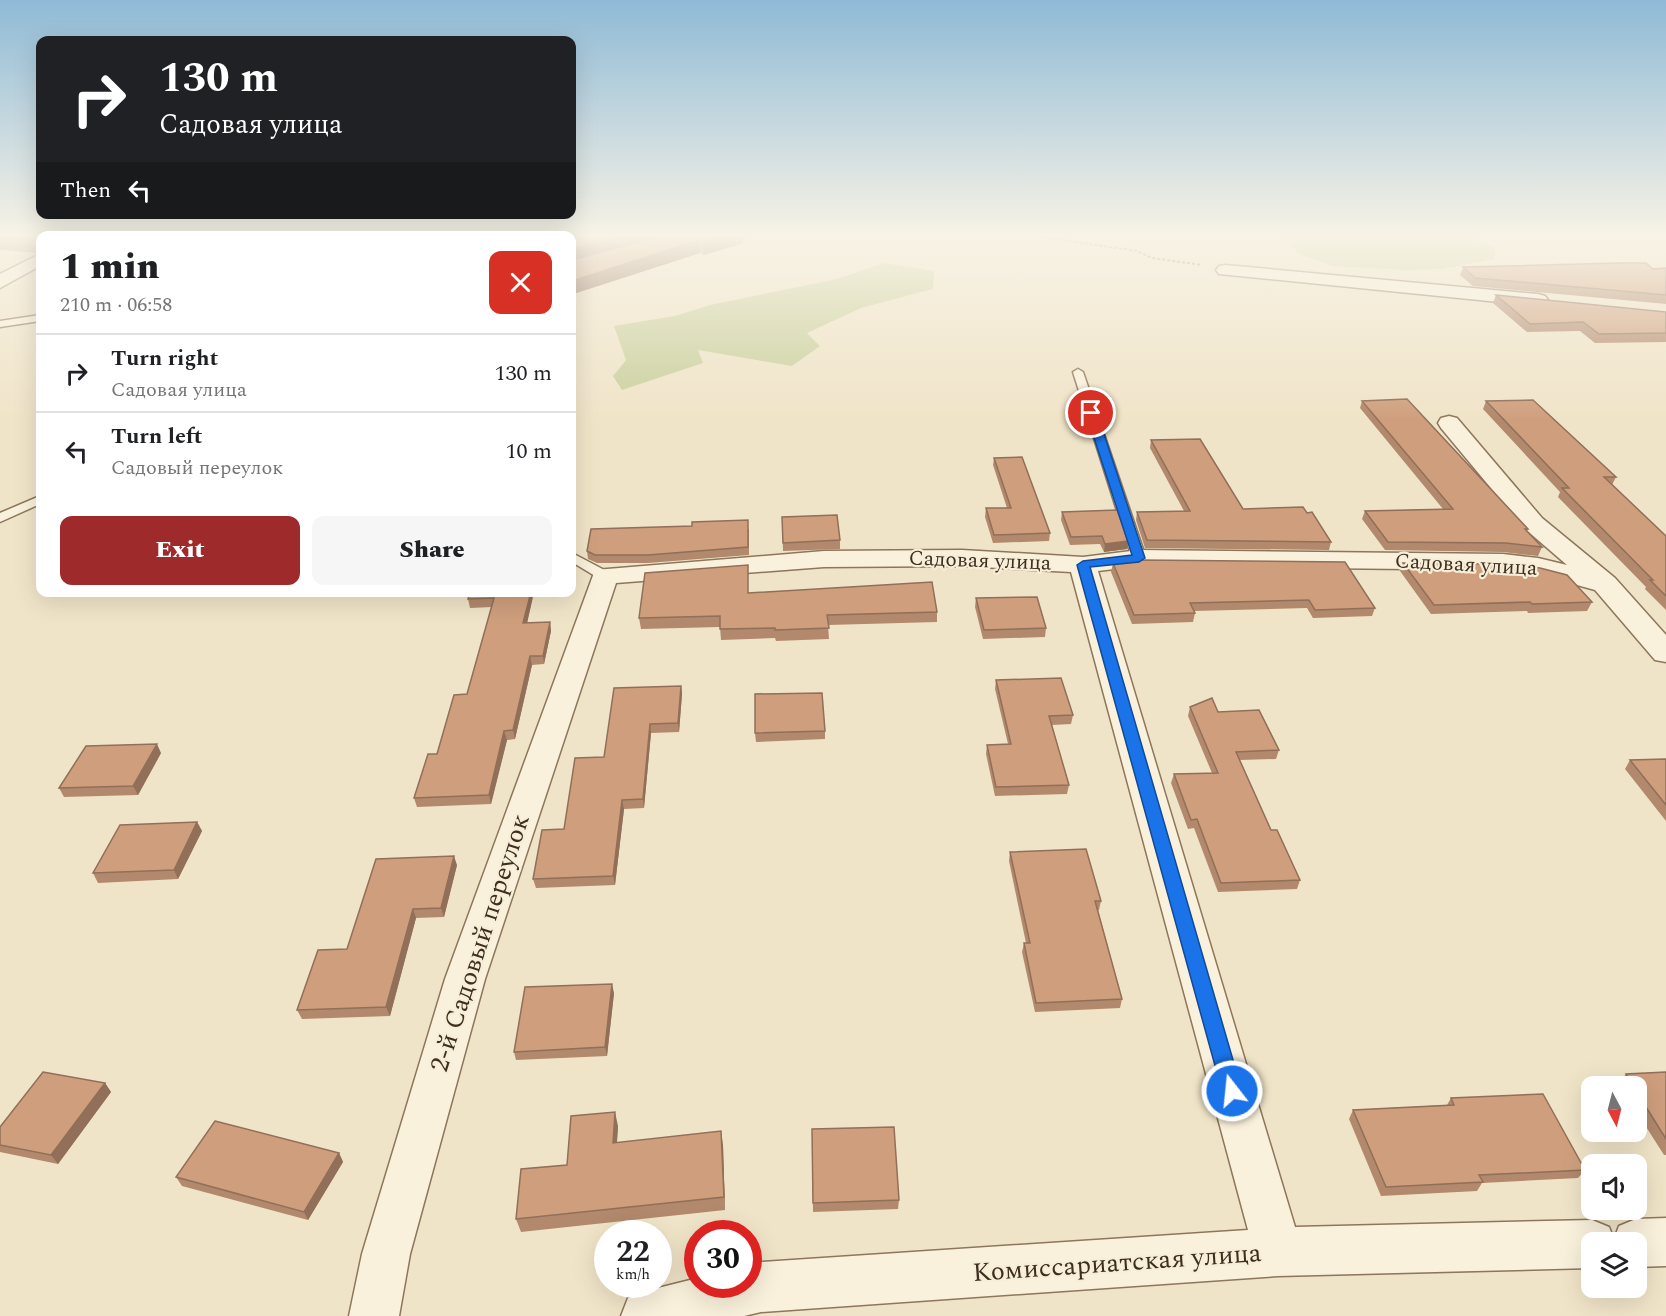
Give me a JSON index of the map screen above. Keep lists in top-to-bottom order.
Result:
{
  "streets": {
    "street": ["Садовая улица", "2-й Садовый переулок", "Комиссариатская улица"]
  },
  "crossings": [
    ["Садовая улица", "2-й Садовый переулок"]
  ],
  "north": "bottom",
  "page": {
    "turn": ["130 m", "Садовая улица"],
    "then": "Then",
    "heading": ["1 min", "210 m · 06:58"],
    "list": [
      {
        "name": "Turn right",
        "note": "Садовая улица",
        "value": "130 m"
      },
      {
        "name": "Turn left",
        "note": "Садовый переулок",
        "value": "10 m"
      }
    ],
    "buttons": ["Exit", "Share"],
    "speed": "22 km/h",
    "limit": "30"
  }
}
